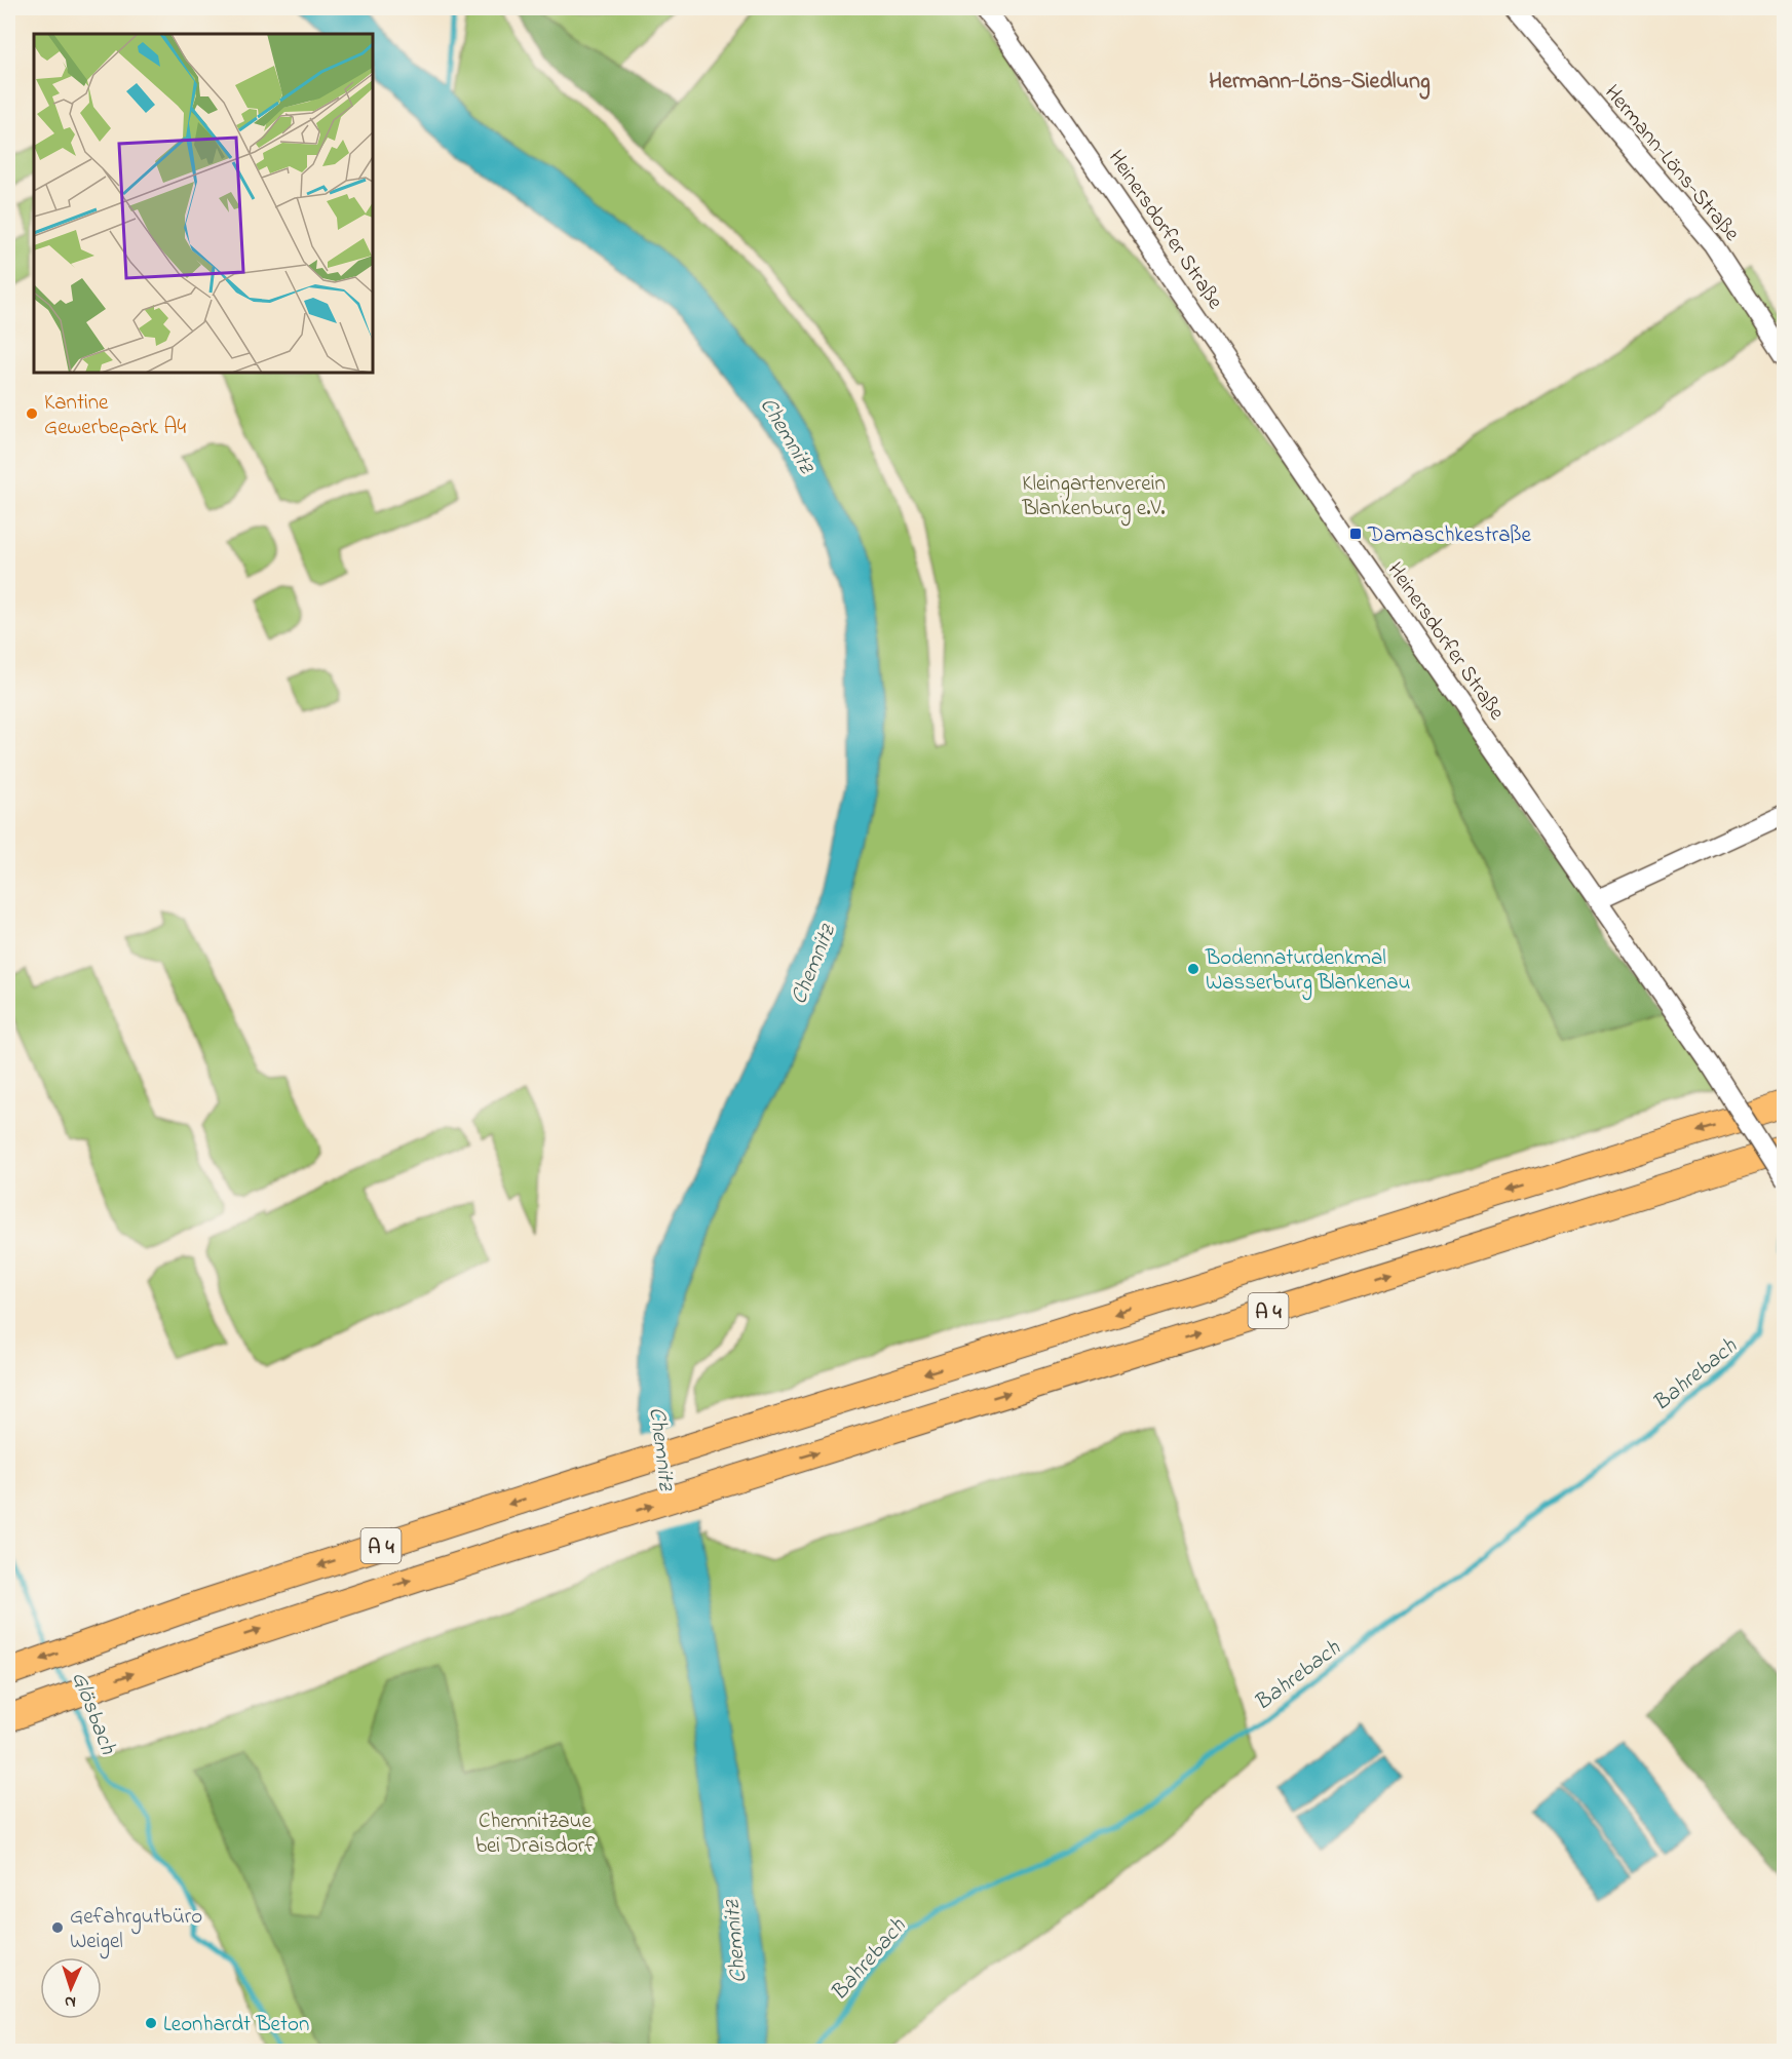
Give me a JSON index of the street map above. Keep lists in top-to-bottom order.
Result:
{
  "streets": {
    "highway": ["A 4"],
    "street": ["Hermann-Löns-Straße", "Heinersdorfer Straße"]
  },
  "districts": ["Hermann-Löns-Siedlung"],
  "water": ["Chemnitz", "Bahrebach", "Glösbach"],
  "parks": ["Kleingartenverein Blankenburg e.V.", "Chemnitzaue bei Draisdorf"],
  "places": {
    "other": [
      "Kantine Gewerbepark A4",
      "Bodennaturdenkmal Wasserburg Blankenau",
      "Gefahrgutbüro Weigel",
      "Leonhardt Beton"
    ],
    "transit": ["Damaschkestraße"]
  },
  "north": "bottom"
}
